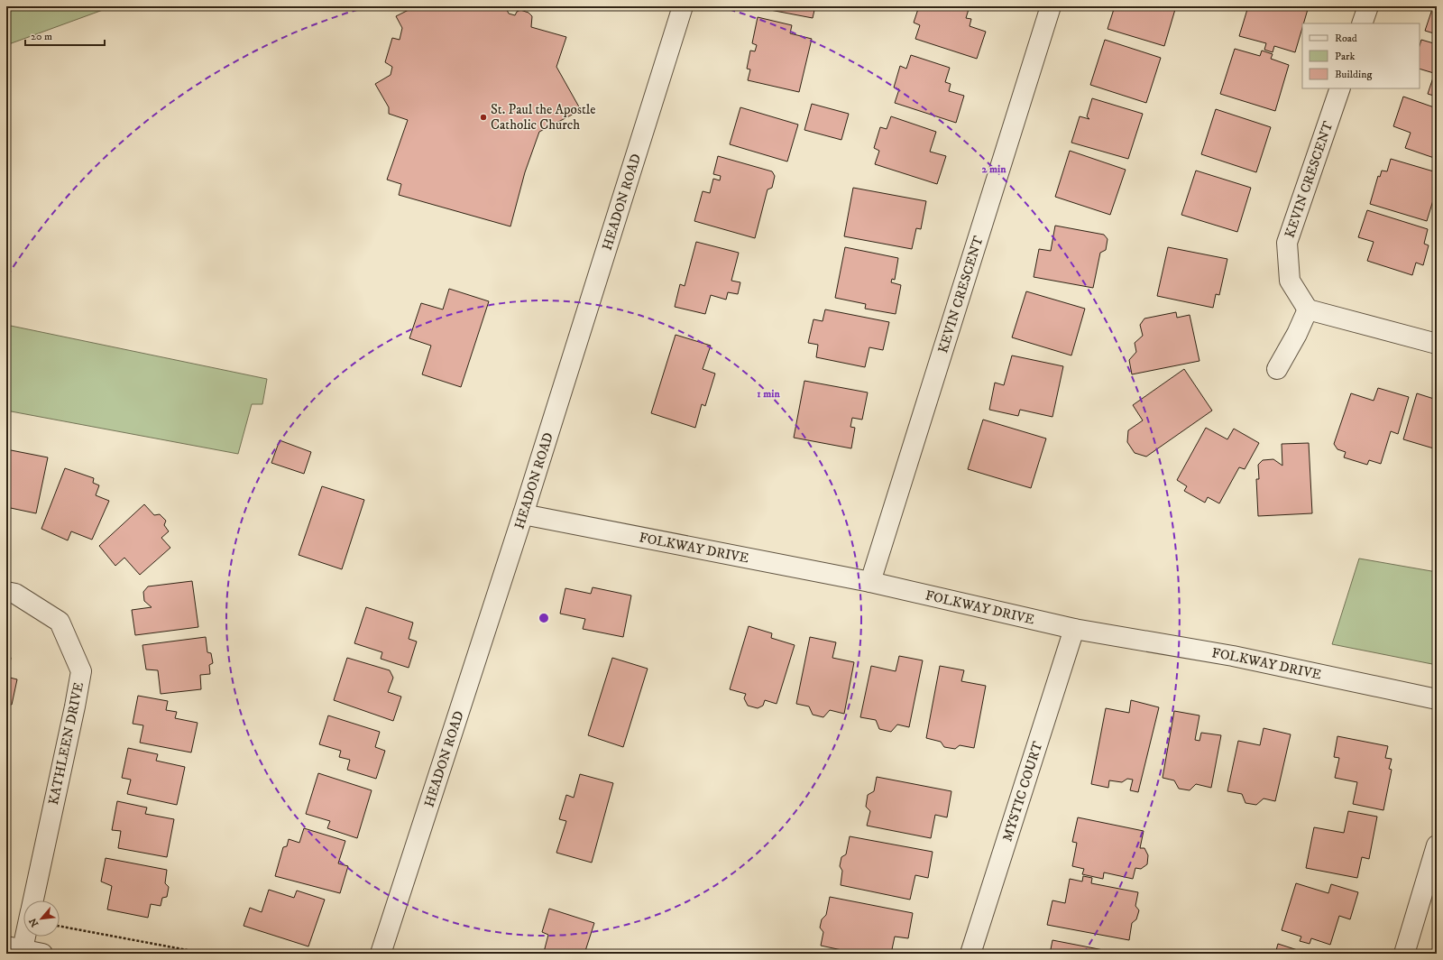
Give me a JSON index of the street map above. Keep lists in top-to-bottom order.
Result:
{
  "streets": {
    "street": [
      "KEVIN CRESCENT",
      "HEADON ROAD",
      "FOLKWAY DRIVE",
      "KATHLEEN DRIVE",
      "MYSTIC COURT"
    ]
  },
  "crossings": [
    ["KEVIN CRESCENT", "FOLKWAY DRIVE"],
    ["HEADON ROAD", "FOLKWAY DRIVE"],
    ["FOLKWAY DRIVE", "MYSTIC COURT"]
  ],
  "places": ["St. Paul the Apostle Catholic Church"],
  "legend": ["Road", "Park", "Building"],
  "scale_bar": "20 m",
  "north": "bottom left",
  "rings": ["2 min", "1 min"]
}
